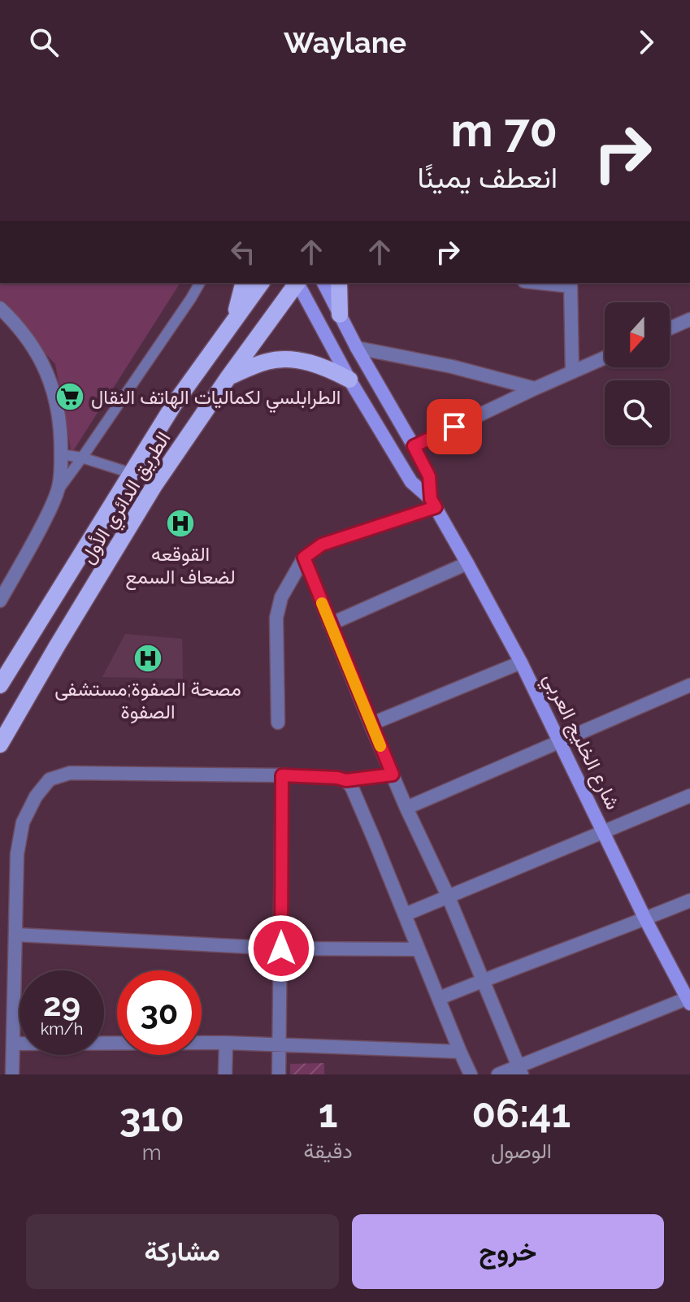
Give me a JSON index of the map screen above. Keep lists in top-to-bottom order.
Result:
{
  "streets": {
    "main road": ["الطريق الدائري الأول", "شارع الخليج العربي"]
  },
  "places": {
    "supermarket": ["الطرابلسي لكماليات الهاتف النقال"],
    "hospital": ["القوقعه لضعاف السمع", "مصحة الصفوة;مستشفى الصفوة"]
  },
  "north": "bottom",
  "page": {
    "header": "Waylane",
    "turn": ["70 m", "انعطف يمينًا"],
    "speed": "29 km/h",
    "limit": "30",
    "eta": [
      "06:41",
      "الوصول",
      "1",
      "دقيقة",
      "310",
      "m"
    ],
    "buttons": ["خروج", "مشاركة"]
  }
}
